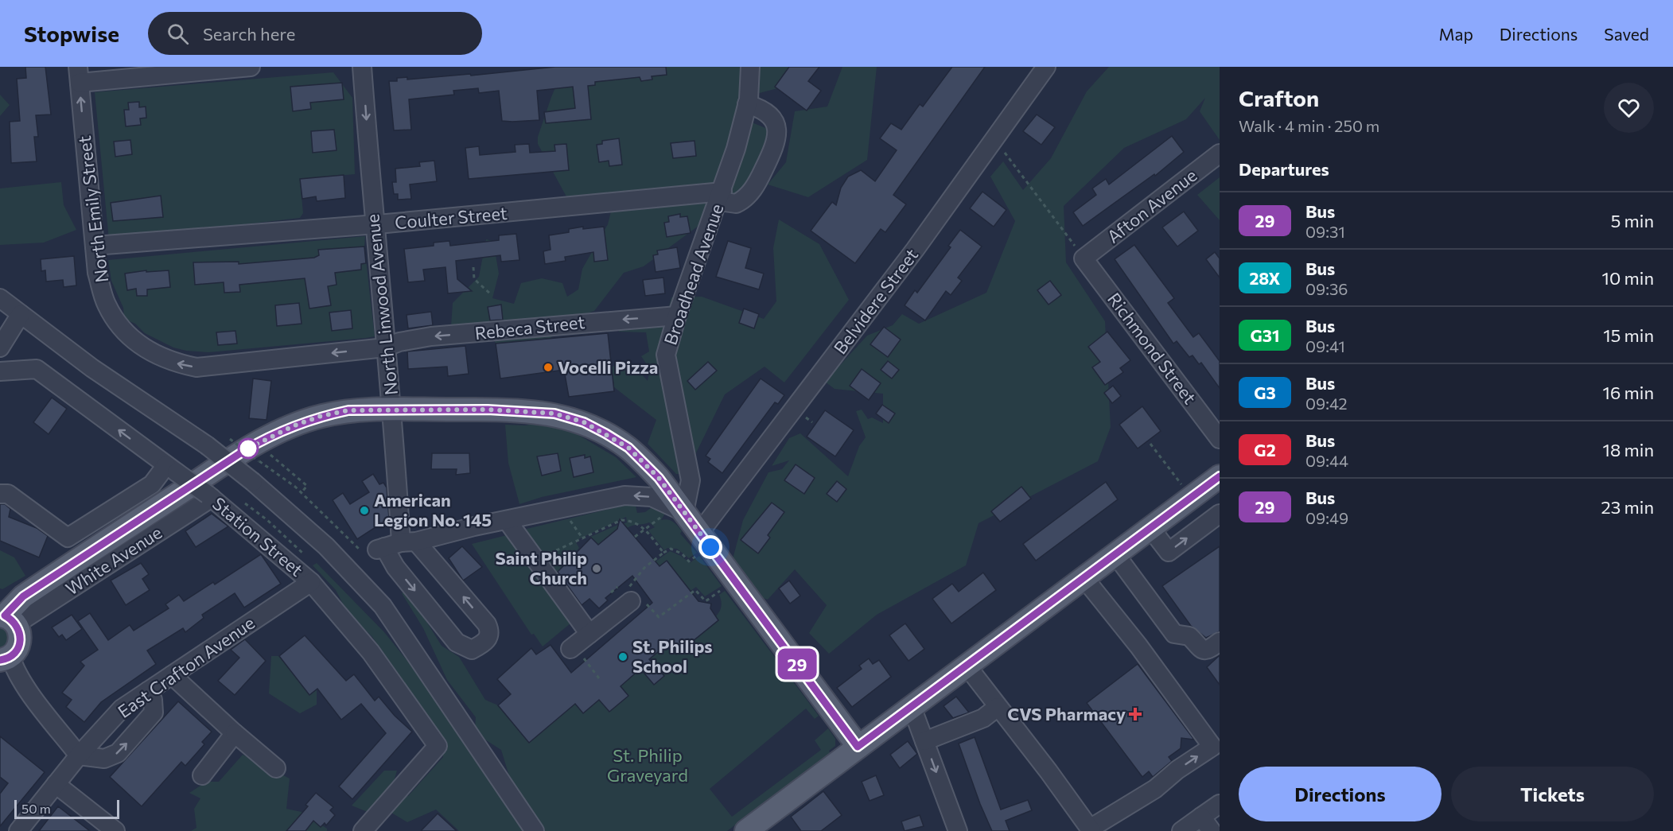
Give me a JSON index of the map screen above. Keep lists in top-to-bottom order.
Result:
{
  "streets": {
    "street": [
      "Afton Avenue",
      "North Emily Street",
      "Coulter Street",
      "Broadhead Avenue",
      "Belvidere Street",
      "North Linwood Avenue",
      "Rebeca Street",
      "Richmond Street",
      "Station Street",
      "White Avenue",
      "East Crafton Avenue"
    ]
  },
  "crossings": [
    ["Afton Avenue", "Richmond Street"],
    ["North Emily Street", "Coulter Street"],
    ["North Emily Street", "North Linwood Avenue"],
    ["North Emily Street", "Rebeca Street"],
    ["Coulter Street", "Broadhead Avenue"],
    ["Coulter Street", "North Linwood Avenue"],
    ["Broadhead Avenue", "Rebeca Street"],
    ["North Linwood Avenue", "Rebeca Street"],
    ["Station Street", "White Avenue"],
    ["Station Street", "East Crafton Avenue"]
  ],
  "one_way": ["Rebeca Street"],
  "parks": ["St. Philip Graveyard"],
  "places": {
    "other": [
      "Vocelli Pizza",
      "American Legion No. 145",
      "Saint Philip Church",
      "St. Philips School"
    ],
    "health": ["CVS Pharmacy"]
  },
  "lines": ["bus line 29"],
  "scale_bar": "50 m",
  "page": {
    "header": "Stopwise",
    "search": "Search here",
    "nav": ["Map", "Directions", "Saved"],
    "on_map": "29",
    "heading": [
      ["Crafton", "Walk · 4 min · 250 m"],
      "Departures"
    ],
    "list": [
      {
        "mark": "29",
        "name": "Bus",
        "note": "09:31",
        "value": "5 min"
      },
      {
        "mark": "28X",
        "name": "Bus",
        "note": "09:36",
        "value": "10 min"
      },
      {
        "mark": "G31",
        "name": "Bus",
        "note": "09:41",
        "value": "15 min"
      },
      {
        "mark": "G3",
        "name": "Bus",
        "note": "09:42",
        "value": "16 min"
      },
      {
        "mark": "G2",
        "name": "Bus",
        "note": "09:44",
        "value": "18 min"
      },
      {
        "mark": "29",
        "name": "Bus",
        "note": "09:49",
        "value": "23 min"
      }
    ],
    "buttons": ["Directions", "Tickets"],
    "scale": "50 m"
  }
}
